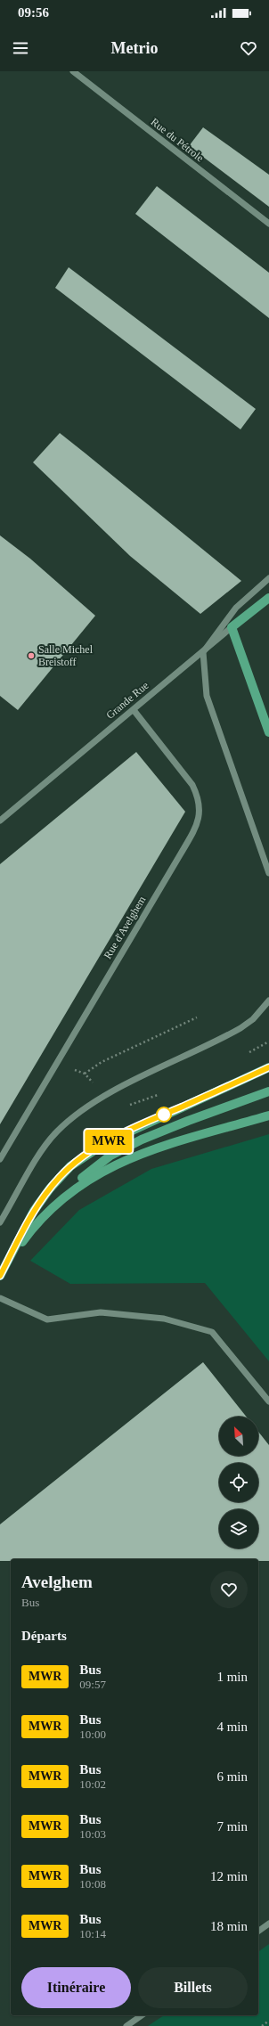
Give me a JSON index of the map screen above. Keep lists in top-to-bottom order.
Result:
{
  "streets": {
    "main road": ["Grande Rue"],
    "street": ["Rue du Pétrole", "Rue d'Avelghem"]
  },
  "crossings": [
    ["Grande Rue", "Rue d'Avelghem"]
  ],
  "places": ["Salle Michel Breistoff"],
  "lines": ["bus line MWR"],
  "north": "top left",
  "page": {
    "status": "09:56",
    "header": "Metrio",
    "on_map": "MWR",
    "heading": [
      ["Avelghem", "Bus"],
      "Départs"
    ],
    "list": [
      {
        "mark": "MWR",
        "name": "Bus",
        "note": "09:57",
        "value": "1 min"
      },
      {
        "mark": "MWR",
        "name": "Bus",
        "note": "10:00",
        "value": "4 min"
      },
      {
        "mark": "MWR",
        "name": "Bus",
        "note": "10:02",
        "value": "6 min"
      },
      {
        "mark": "MWR",
        "name": "Bus",
        "note": "10:03",
        "value": "7 min"
      },
      {
        "mark": "MWR",
        "name": "Bus",
        "note": "10:08",
        "value": "12 min"
      },
      {
        "mark": "MWR",
        "name": "Bus",
        "note": "10:14",
        "value": "18 min"
      }
    ],
    "buttons": ["Itinéraire", "Billets"]
  }
}
